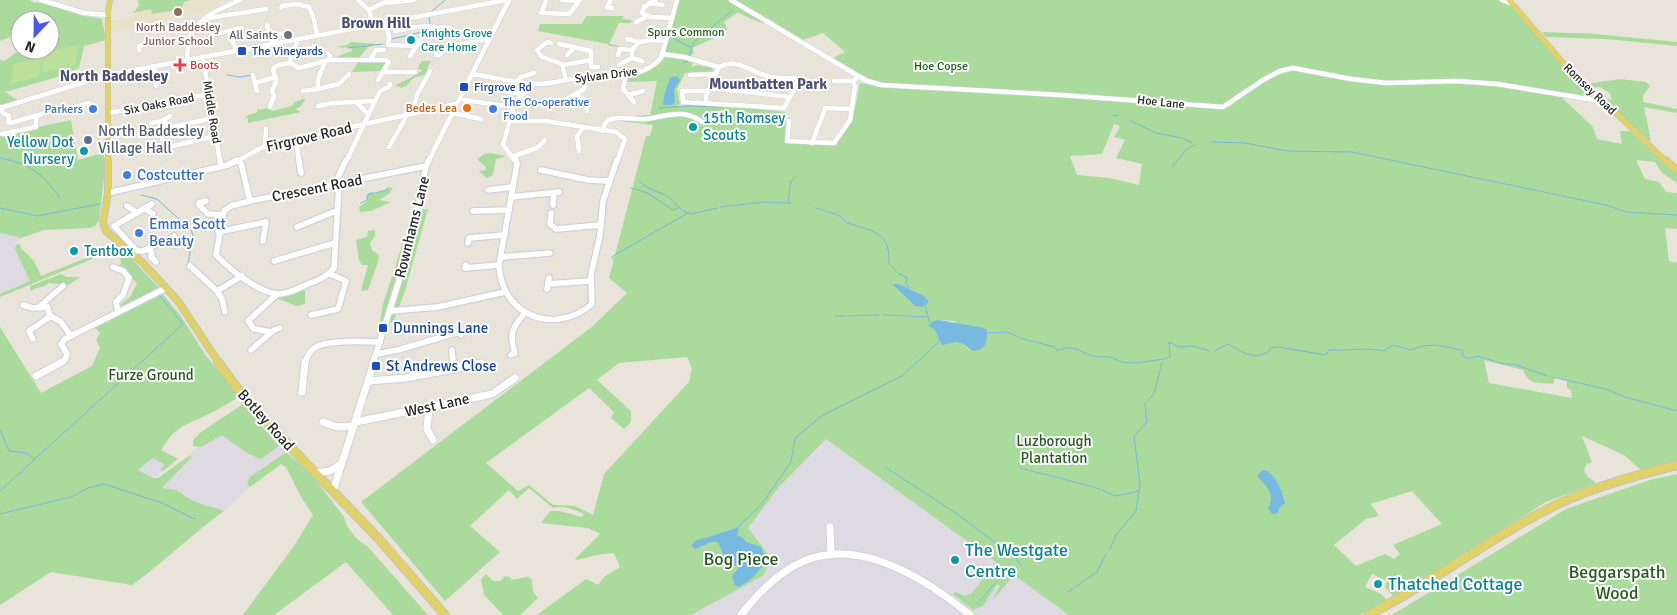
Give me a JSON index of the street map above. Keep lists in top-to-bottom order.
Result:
{
  "streets": {
    "main road": ["Romsey Road", "Botley Road"],
    "street": [
      "Sylvan Drive",
      "Hoe Lane",
      "Six Oaks Road",
      "Middle Road",
      "Firgrove Road",
      "Crescent Road",
      "Rownhams Lane",
      "West Lane"
    ]
  },
  "crossings": [
    ["Sylvan Drive", "Rownhams Lane"],
    ["Romsey Road", "Hoe Lane"],
    ["Six Oaks Road", "Middle Road"],
    ["Middle Road", "Firgrove Road"],
    ["Firgrove Road", "Rownhams Lane"],
    ["Firgrove Road", "Botley Road"],
    ["Crescent Road", "Rownhams Lane"],
    ["Rownhams Lane", "West Lane"],
    ["Rownhams Lane", "Botley Road"]
  ],
  "districts": ["Brown Hill", "North Baddesley", "Mountbatten Park"],
  "parks": [
    "Spurs Common",
    "Hoe Copse",
    "Furze Ground",
    "Luzborough Plantation",
    "Bog Piece",
    "Beggarspath Wood"
  ],
  "places": {
    "other": [
      "North Baddesley Junior School",
      "All Saints",
      "Knights Grove Care Home",
      "Bedes Lea",
      "Parkers",
      "The Co-operative Food",
      "15th Romsey Scouts",
      "North Baddesley Village Hall",
      "Yellow Dot Nursery",
      "Costcutter",
      "Emma Scott Beauty",
      "Tentbox",
      "The Westgate Centre",
      "Thatched Cottage"
    ],
    "transit": [
      "The Vineyards",
      "Firgrove Rd",
      "Dunnings Lane",
      "St Andrews Close"
    ],
    "health": ["Boots"]
  },
  "north": "bottom"
}
